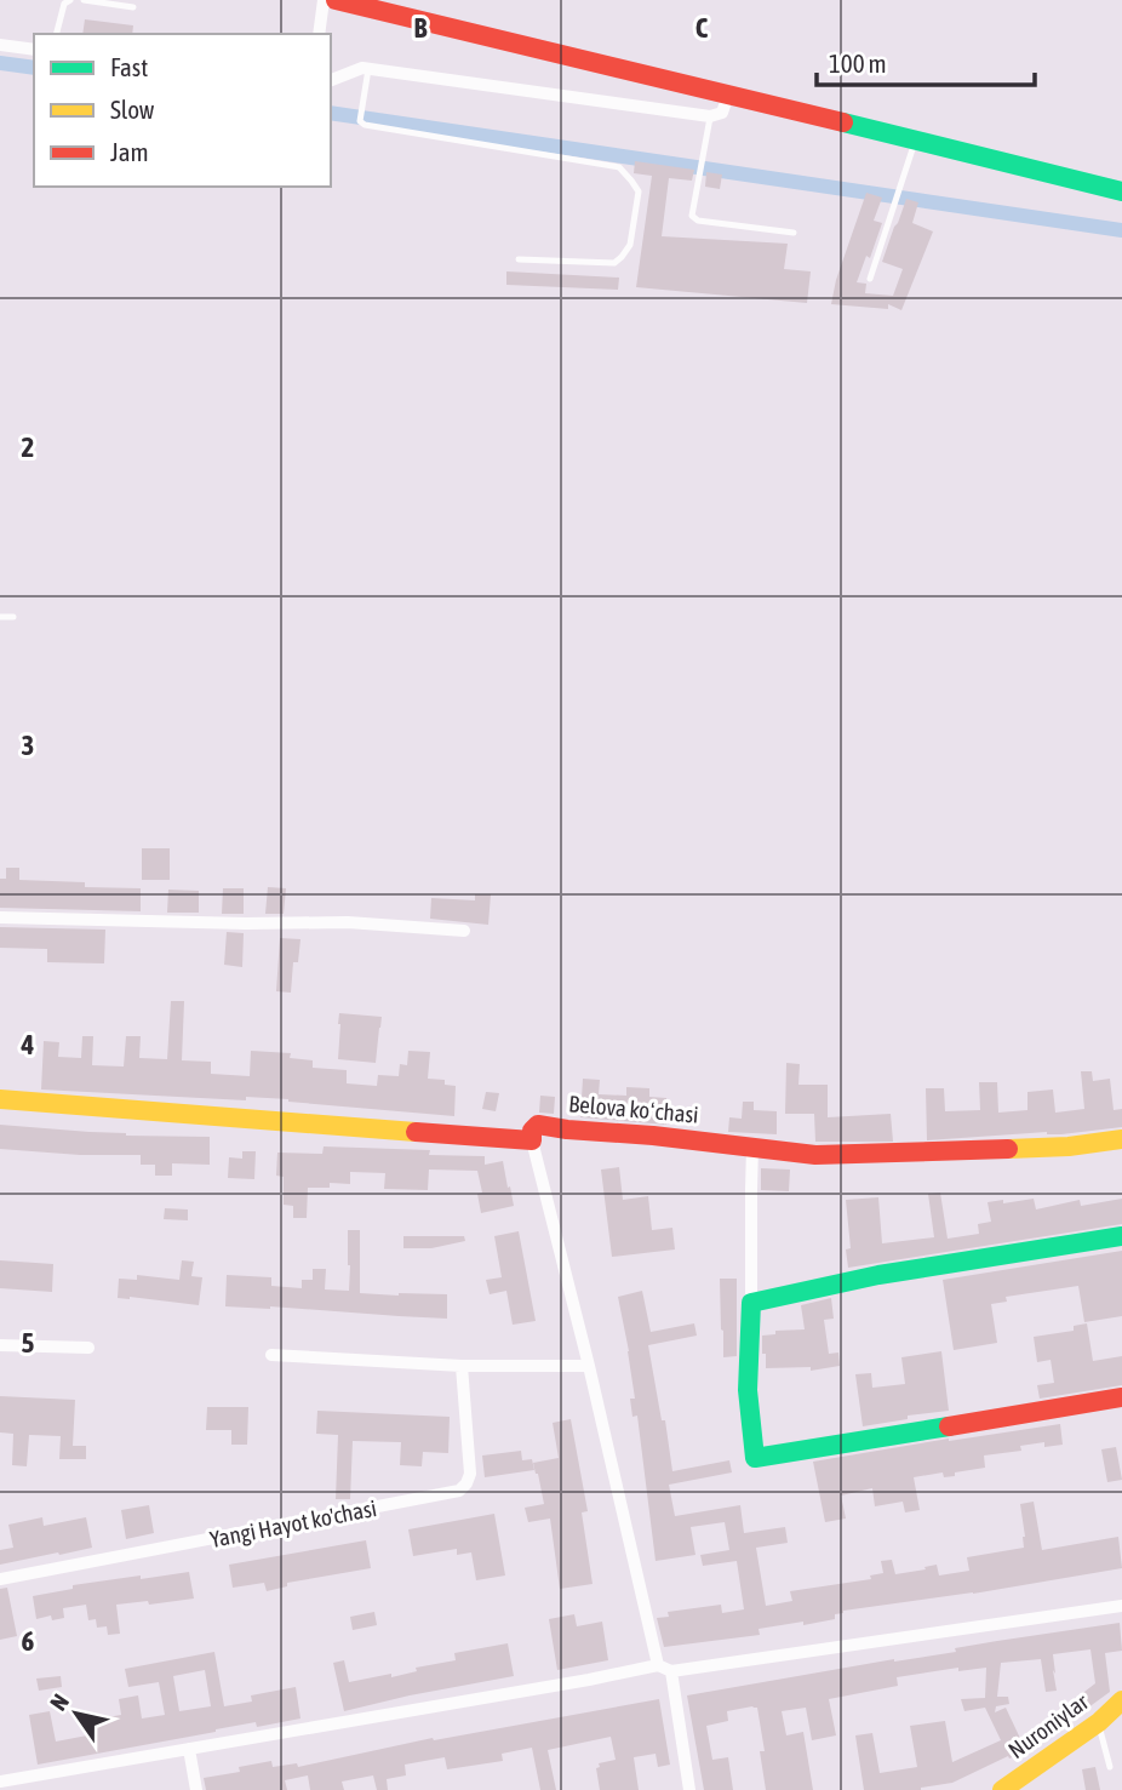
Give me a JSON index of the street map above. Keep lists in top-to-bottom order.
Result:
{
  "streets": {
    "street": ["Belova koʻchasi", "Yangi Hayot ko'chasi", "Nuroniylar"]
  },
  "legend": ["Fast", "Slow", "Jam"],
  "scale_bar": "100 m",
  "north": "top left",
  "grid": {
    "columns": ["B", "C"],
    "rows": [
      "2",
      "3",
      "4",
      "5",
      "6"
    ]
  }
}
